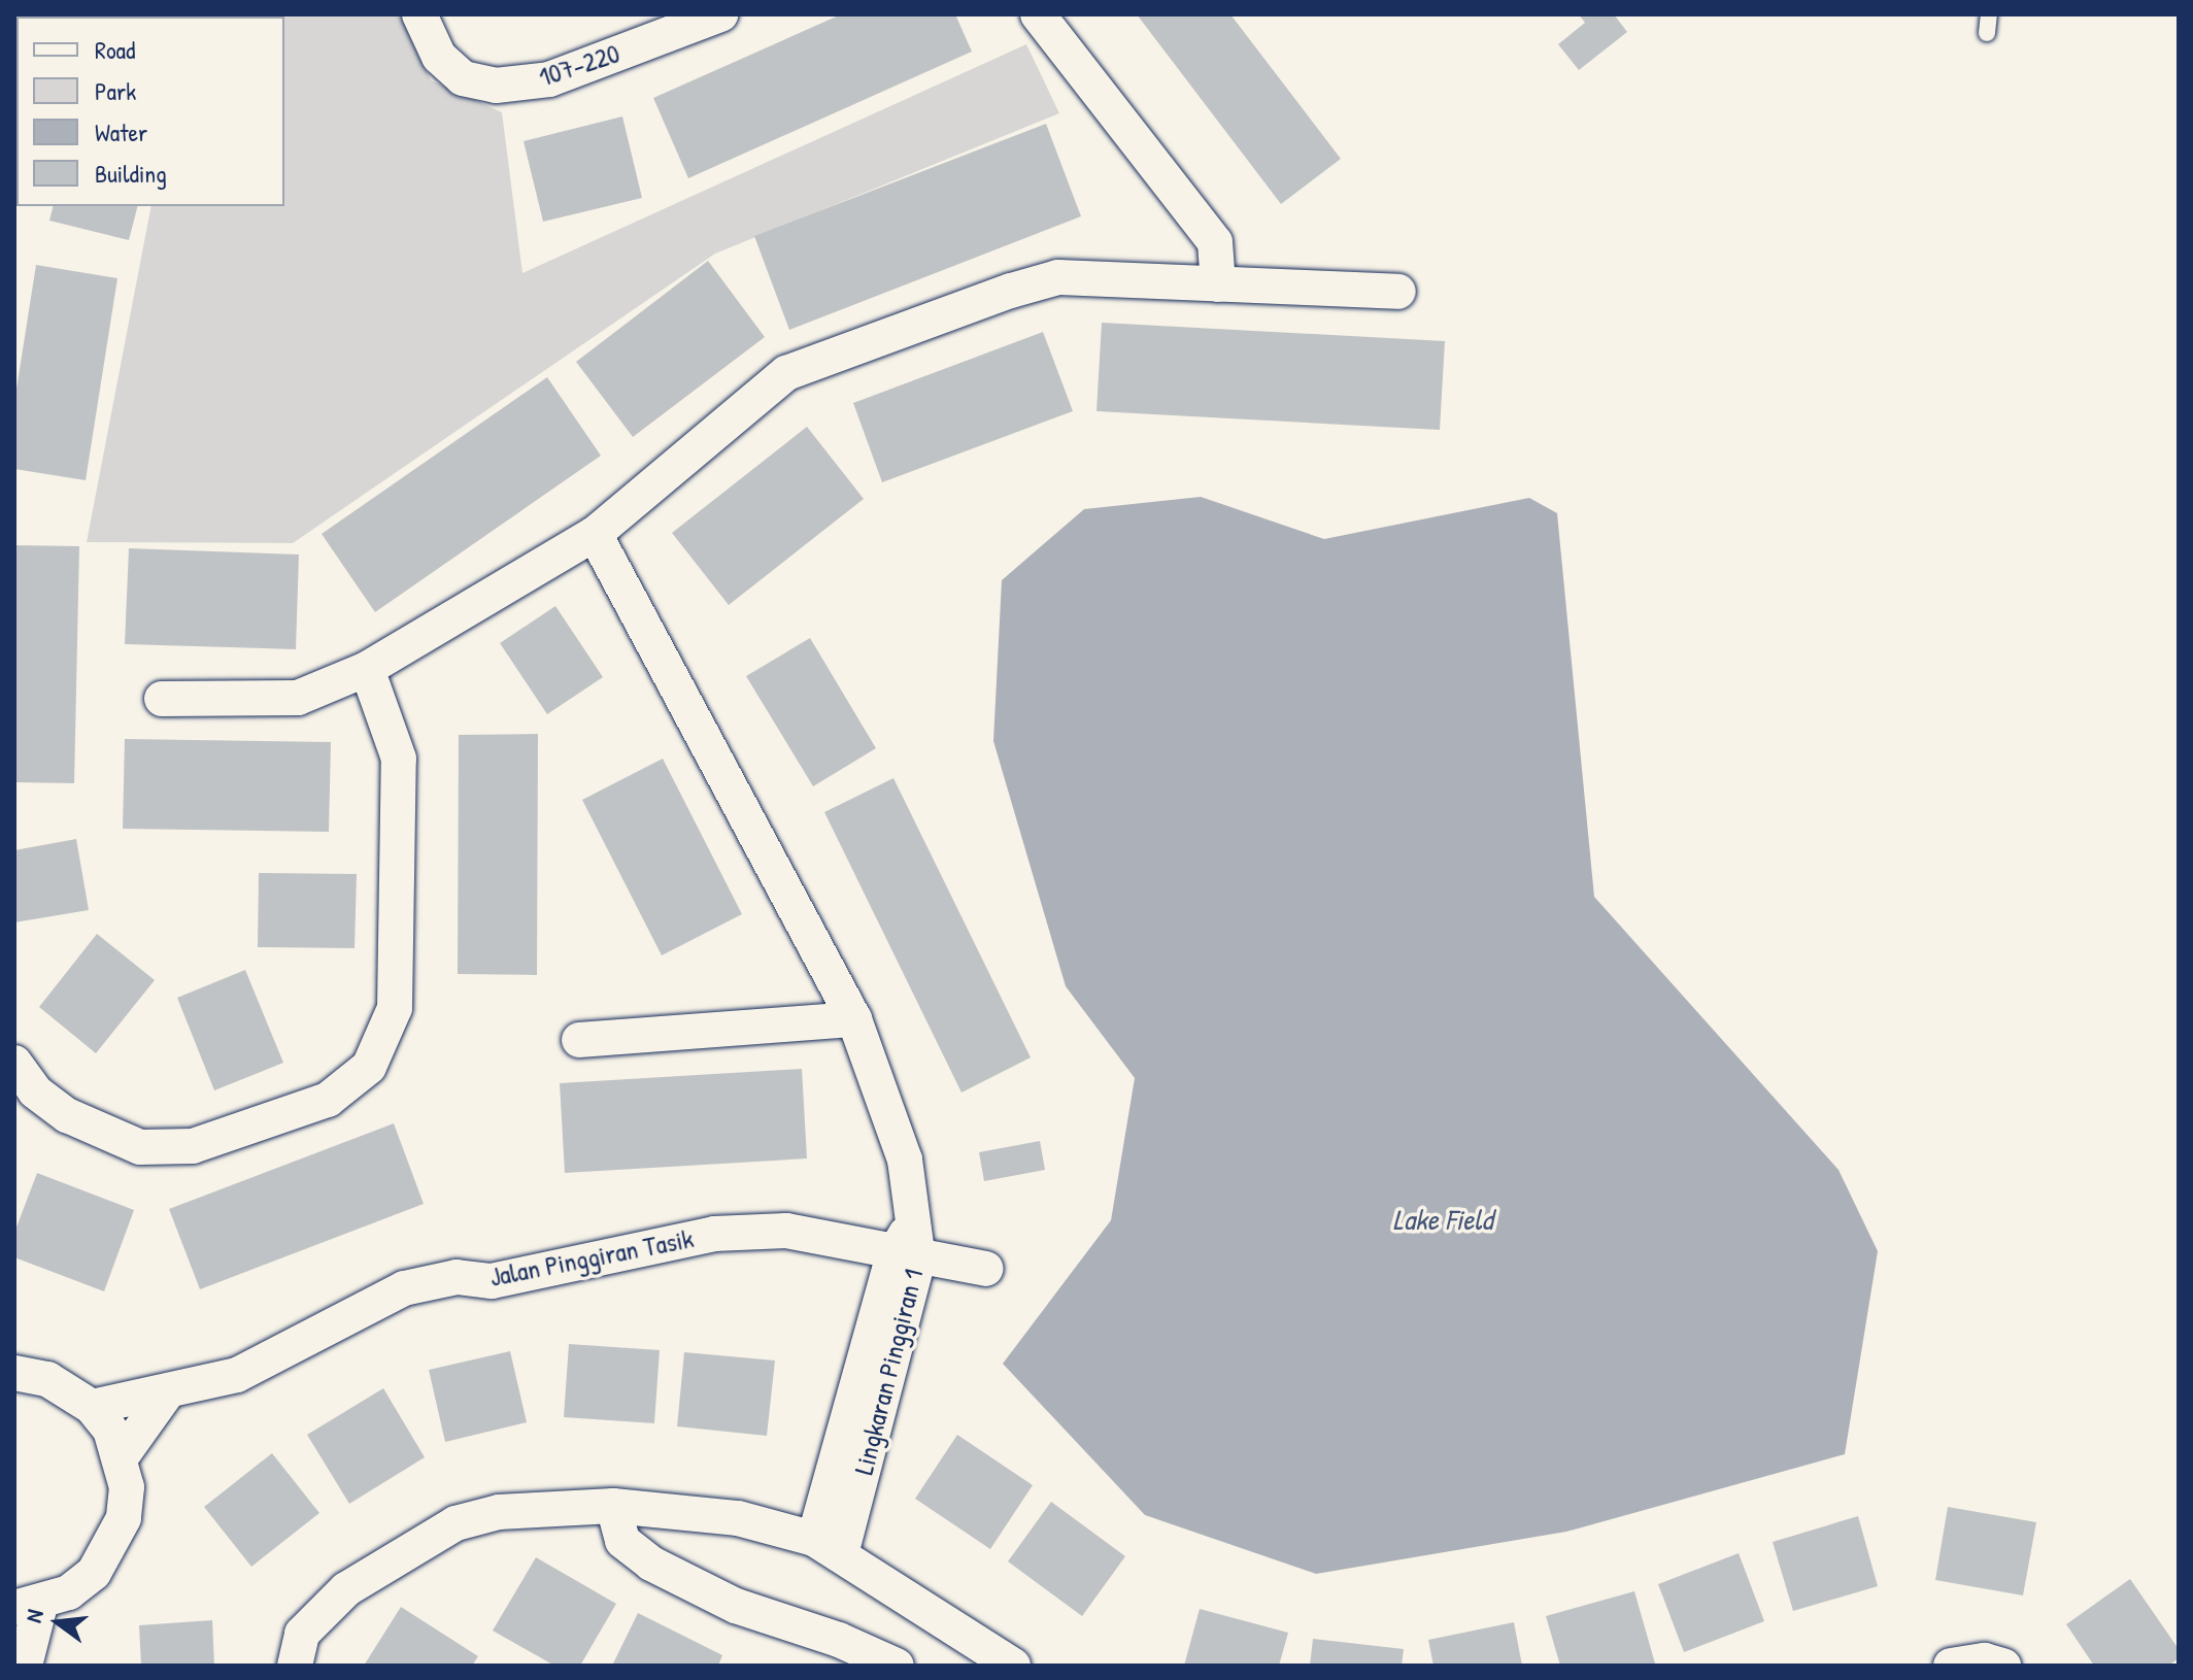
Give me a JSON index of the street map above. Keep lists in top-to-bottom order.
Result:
{
  "streets": {
    "street": ["107-220", "Jalan Pinggiran Tasik", "Lingkaran Pinggiran 1"]
  },
  "crossings": [
    ["Jalan Pinggiran Tasik", "Lingkaran Pinggiran 1"]
  ],
  "water": ["Lake Field"],
  "legend": [
    "Road",
    "Park",
    "Water",
    "Building"
  ],
  "north": "left"
}
